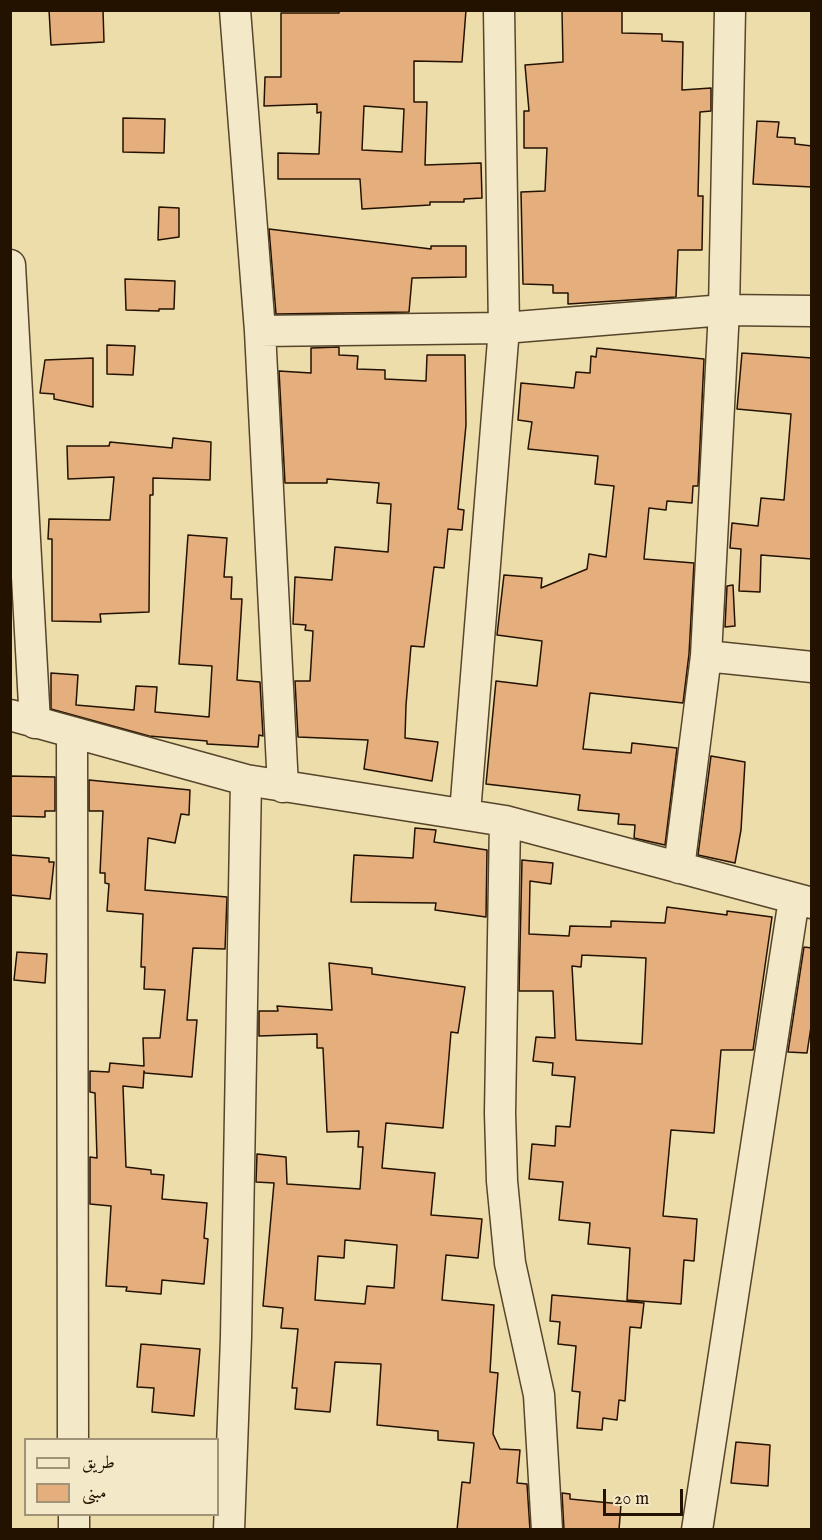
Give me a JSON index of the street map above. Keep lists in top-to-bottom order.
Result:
{
  "legend": ["طريق", "مبنى"],
  "scale_bar": "20 m"
}
